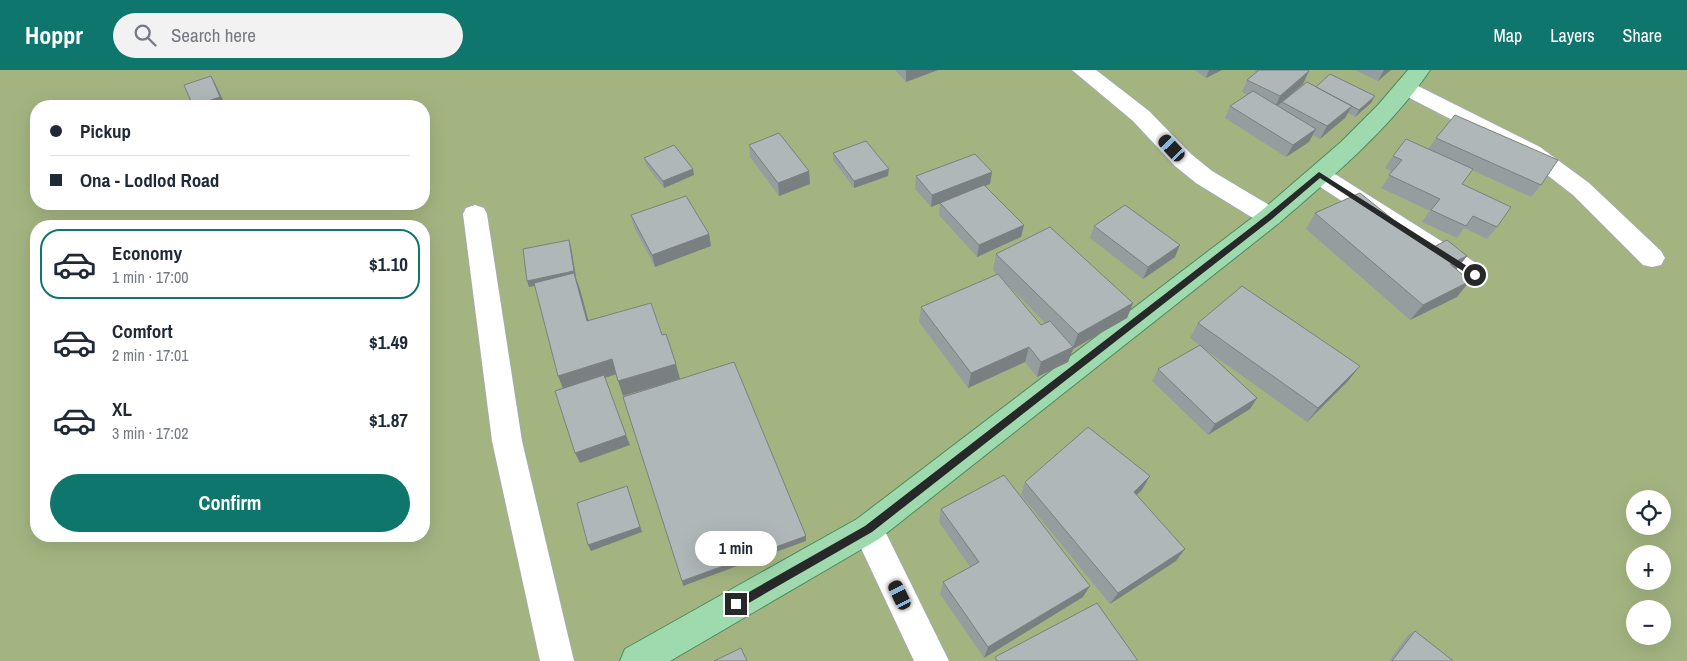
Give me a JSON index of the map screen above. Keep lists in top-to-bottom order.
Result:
{
  "page": {
    "header": "Hoppr",
    "search": "Search here",
    "nav": ["Map", "Layers", "Share"],
    "banner": ["Pickup", "Ona - Lodlod Road"],
    "list": [
      {
        "name": "Economy",
        "note": "1 min · 17:00",
        "value": "$1.10"
      },
      {
        "name": "Comfort",
        "note": "2 min · 17:01",
        "value": "$1.49"
      },
      {
        "name": "XL",
        "note": "3 min · 17:02",
        "value": "$1.87"
      }
    ],
    "buttons": "Confirm",
    "map_buttons": ["+", "−"],
    "bubble": "1 min"
  }
}
